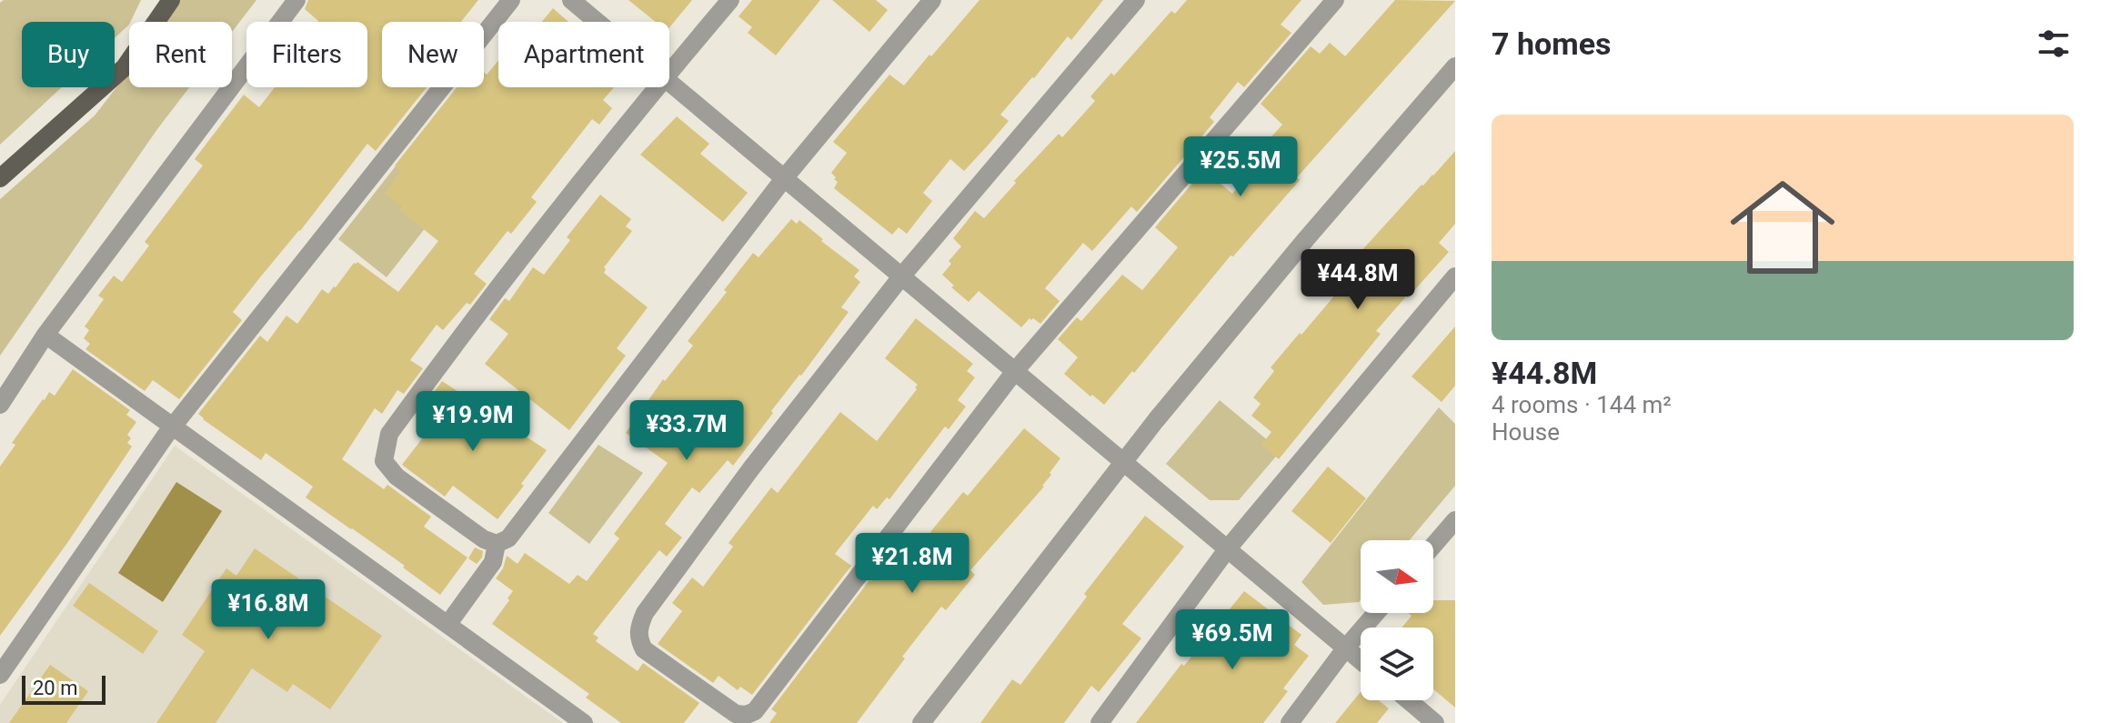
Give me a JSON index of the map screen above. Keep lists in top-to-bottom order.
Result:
{
  "scale_bar": "20 m",
  "north": "right",
  "page": {
    "heading": "7 homes",
    "chip": [
      "Buy",
      "Rent",
      "Filters",
      "New",
      "Apartment"
    ],
    "list": [
      {
        "name": "¥44.8M",
        "note": "4 rooms · 144 m² · House"
      }
    ],
    "price": [
      "¥25.5M",
      "¥44.8M",
      "¥19.9M",
      "¥33.7M",
      "¥21.8M",
      "¥16.8M",
      "¥69.5M"
    ],
    "scale": "20 m"
  }
}
